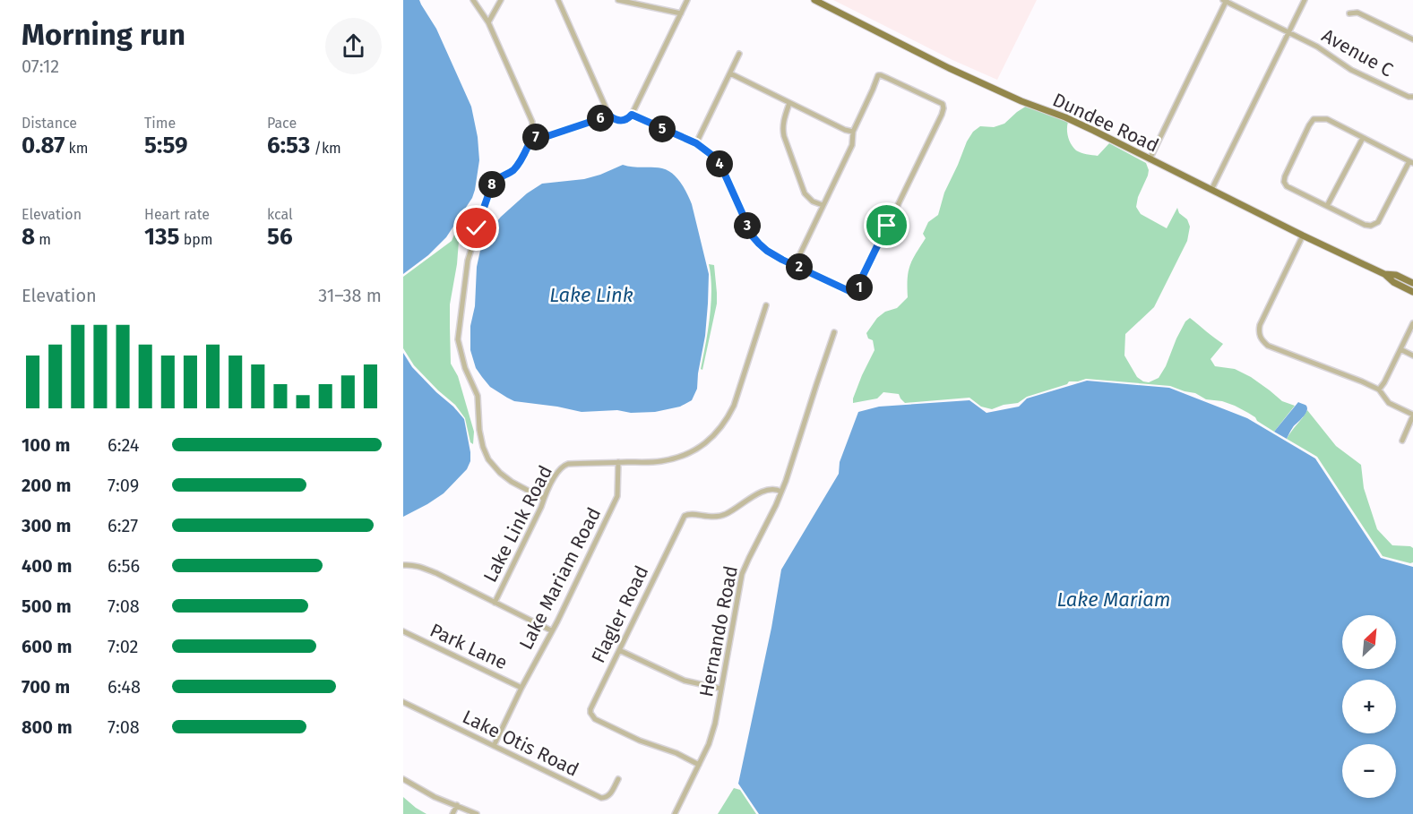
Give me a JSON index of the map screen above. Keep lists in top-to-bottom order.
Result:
{
  "streets": {
    "main road": ["Dundee Road"],
    "street": [
      "Avenue C",
      "Lake Link Road",
      "Lake Mariam Road",
      "Flagler Road",
      "Hernando Road",
      "Park Lane",
      "Lake Otis Road"
    ]
  },
  "crossings": [
    ["Lake Link Road", "Lake Mariam Road"],
    ["Lake Mariam Road", "Park Lane"],
    ["Lake Mariam Road", "Lake Otis Road"],
    ["Flagler Road", "Hernando Road"]
  ],
  "water": ["Lake Link", "Lake Mariam"],
  "north": "top right",
  "page": {
    "heading": ["Morning run", "07:12"],
    "stats": [
      ["Distance", "0.87 km"],
      ["Time", "5:59"],
      ["Pace", "6:53 /km"],
      ["Elevation", "8 m"],
      ["Heart rate", "135 bpm"],
      ["kcal", "56"]
    ],
    "pins": [
      "6",
      "5",
      "7",
      "4",
      "8",
      "3",
      "2",
      "1"
    ],
    "chart": ["Elevation", "31–38 m"],
    "list": [
      {
        "name": "100 m",
        "note": "6:24"
      },
      {
        "name": "200 m",
        "note": "7:09"
      },
      {
        "name": "300 m",
        "note": "6:27"
      },
      {
        "name": "400 m",
        "note": "6:56"
      },
      {
        "name": "500 m",
        "note": "7:08"
      },
      {
        "name": "600 m",
        "note": "7:02"
      },
      {
        "name": "700 m",
        "note": "6:48"
      },
      {
        "name": "800 m",
        "note": "7:08"
      }
    ],
    "map_buttons": ["+", "−"]
  }
}
